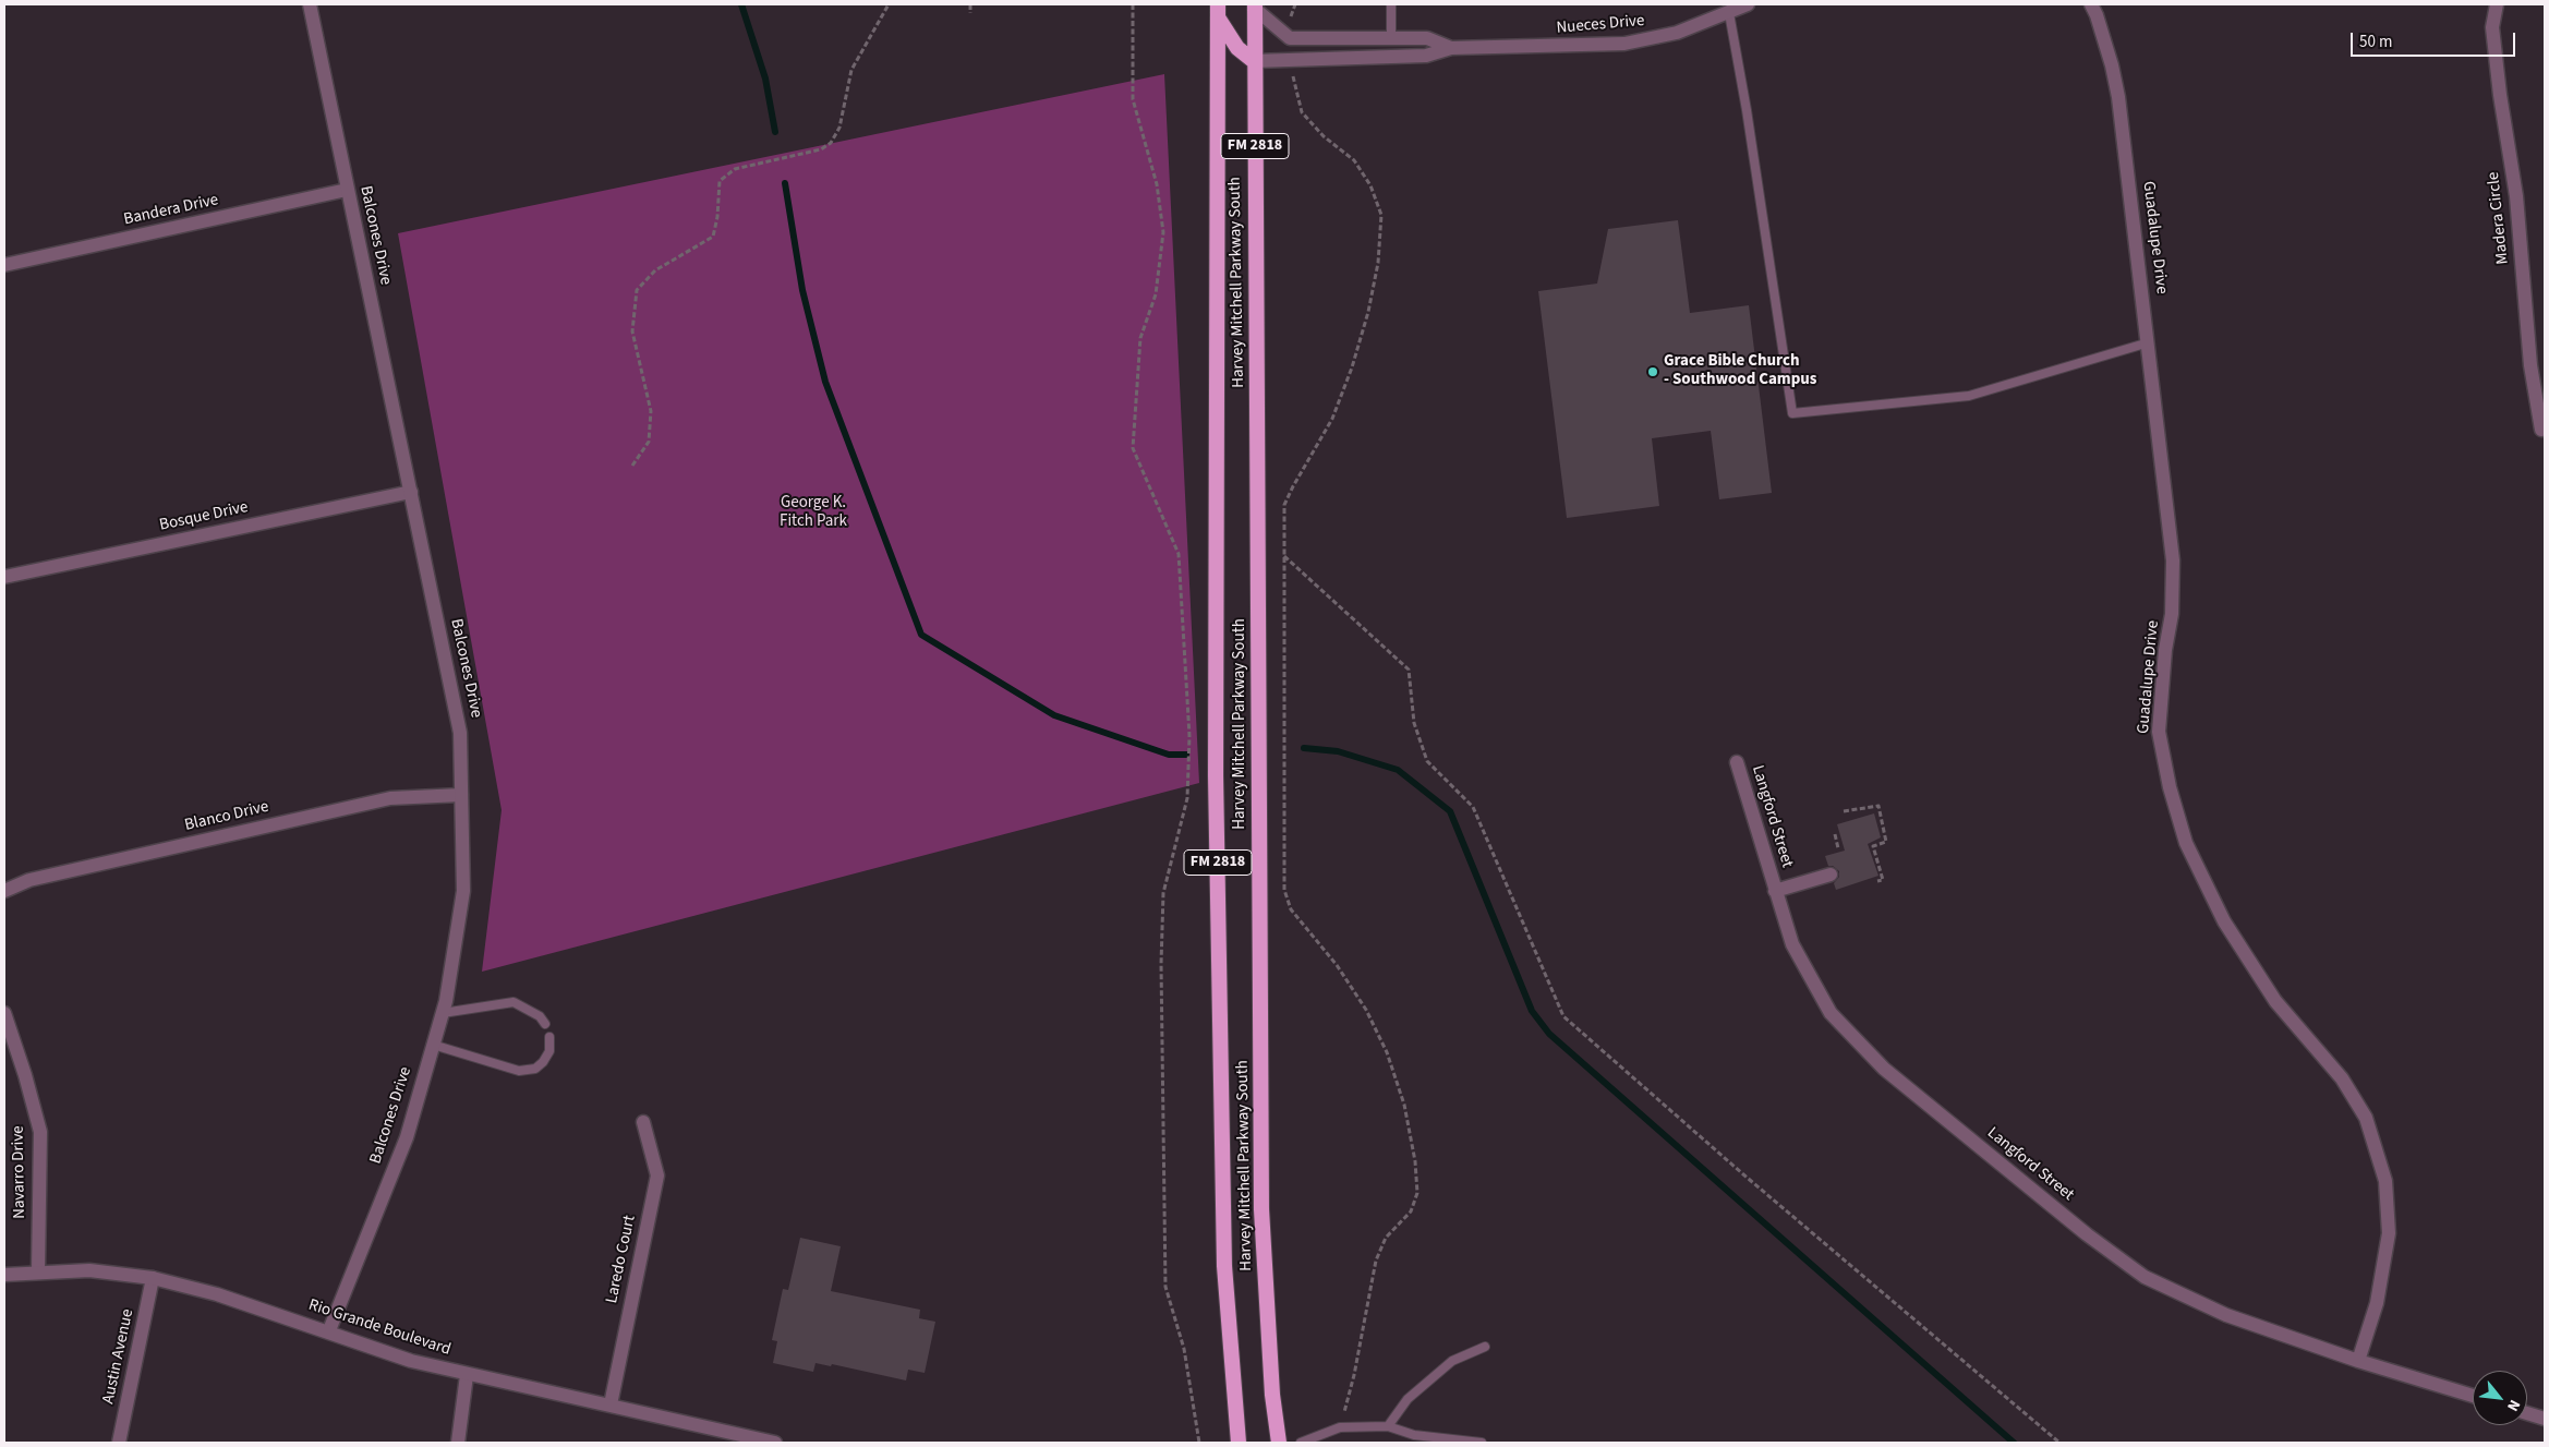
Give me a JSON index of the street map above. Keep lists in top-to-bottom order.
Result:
{
  "streets": {
    "highway": ["FM 2818", "Harvey Mitchell Parkway South"],
    "street": [
      "Nueces Drive",
      "Bandera Drive",
      "Madera Circle",
      "Balcones Drive",
      "Guadalupe Drive",
      "Bosque Drive",
      "Blanco Drive",
      "Langford Street",
      "Navarro Drive",
      "Laredo Court",
      "Rio Grande Boulevard",
      "Austin Avenue"
    ]
  },
  "crossings": [
    ["Nueces Drive", "Harvey Mitchell Parkway South"],
    ["Bandera Drive", "Balcones Drive"],
    ["Balcones Drive", "Bosque Drive"],
    ["Balcones Drive", "Blanco Drive"],
    ["Balcones Drive", "Rio Grande Boulevard"],
    ["Guadalupe Drive", "Langford Street"],
    ["Navarro Drive", "Rio Grande Boulevard"],
    ["Laredo Court", "Rio Grande Boulevard"],
    ["Rio Grande Boulevard", "Austin Avenue"]
  ],
  "parks": ["George K. Fitch Park"],
  "places": ["Grace Bible Church - Southwood Campus"],
  "scale_bar": "50 m",
  "north": "bottom right"
}
